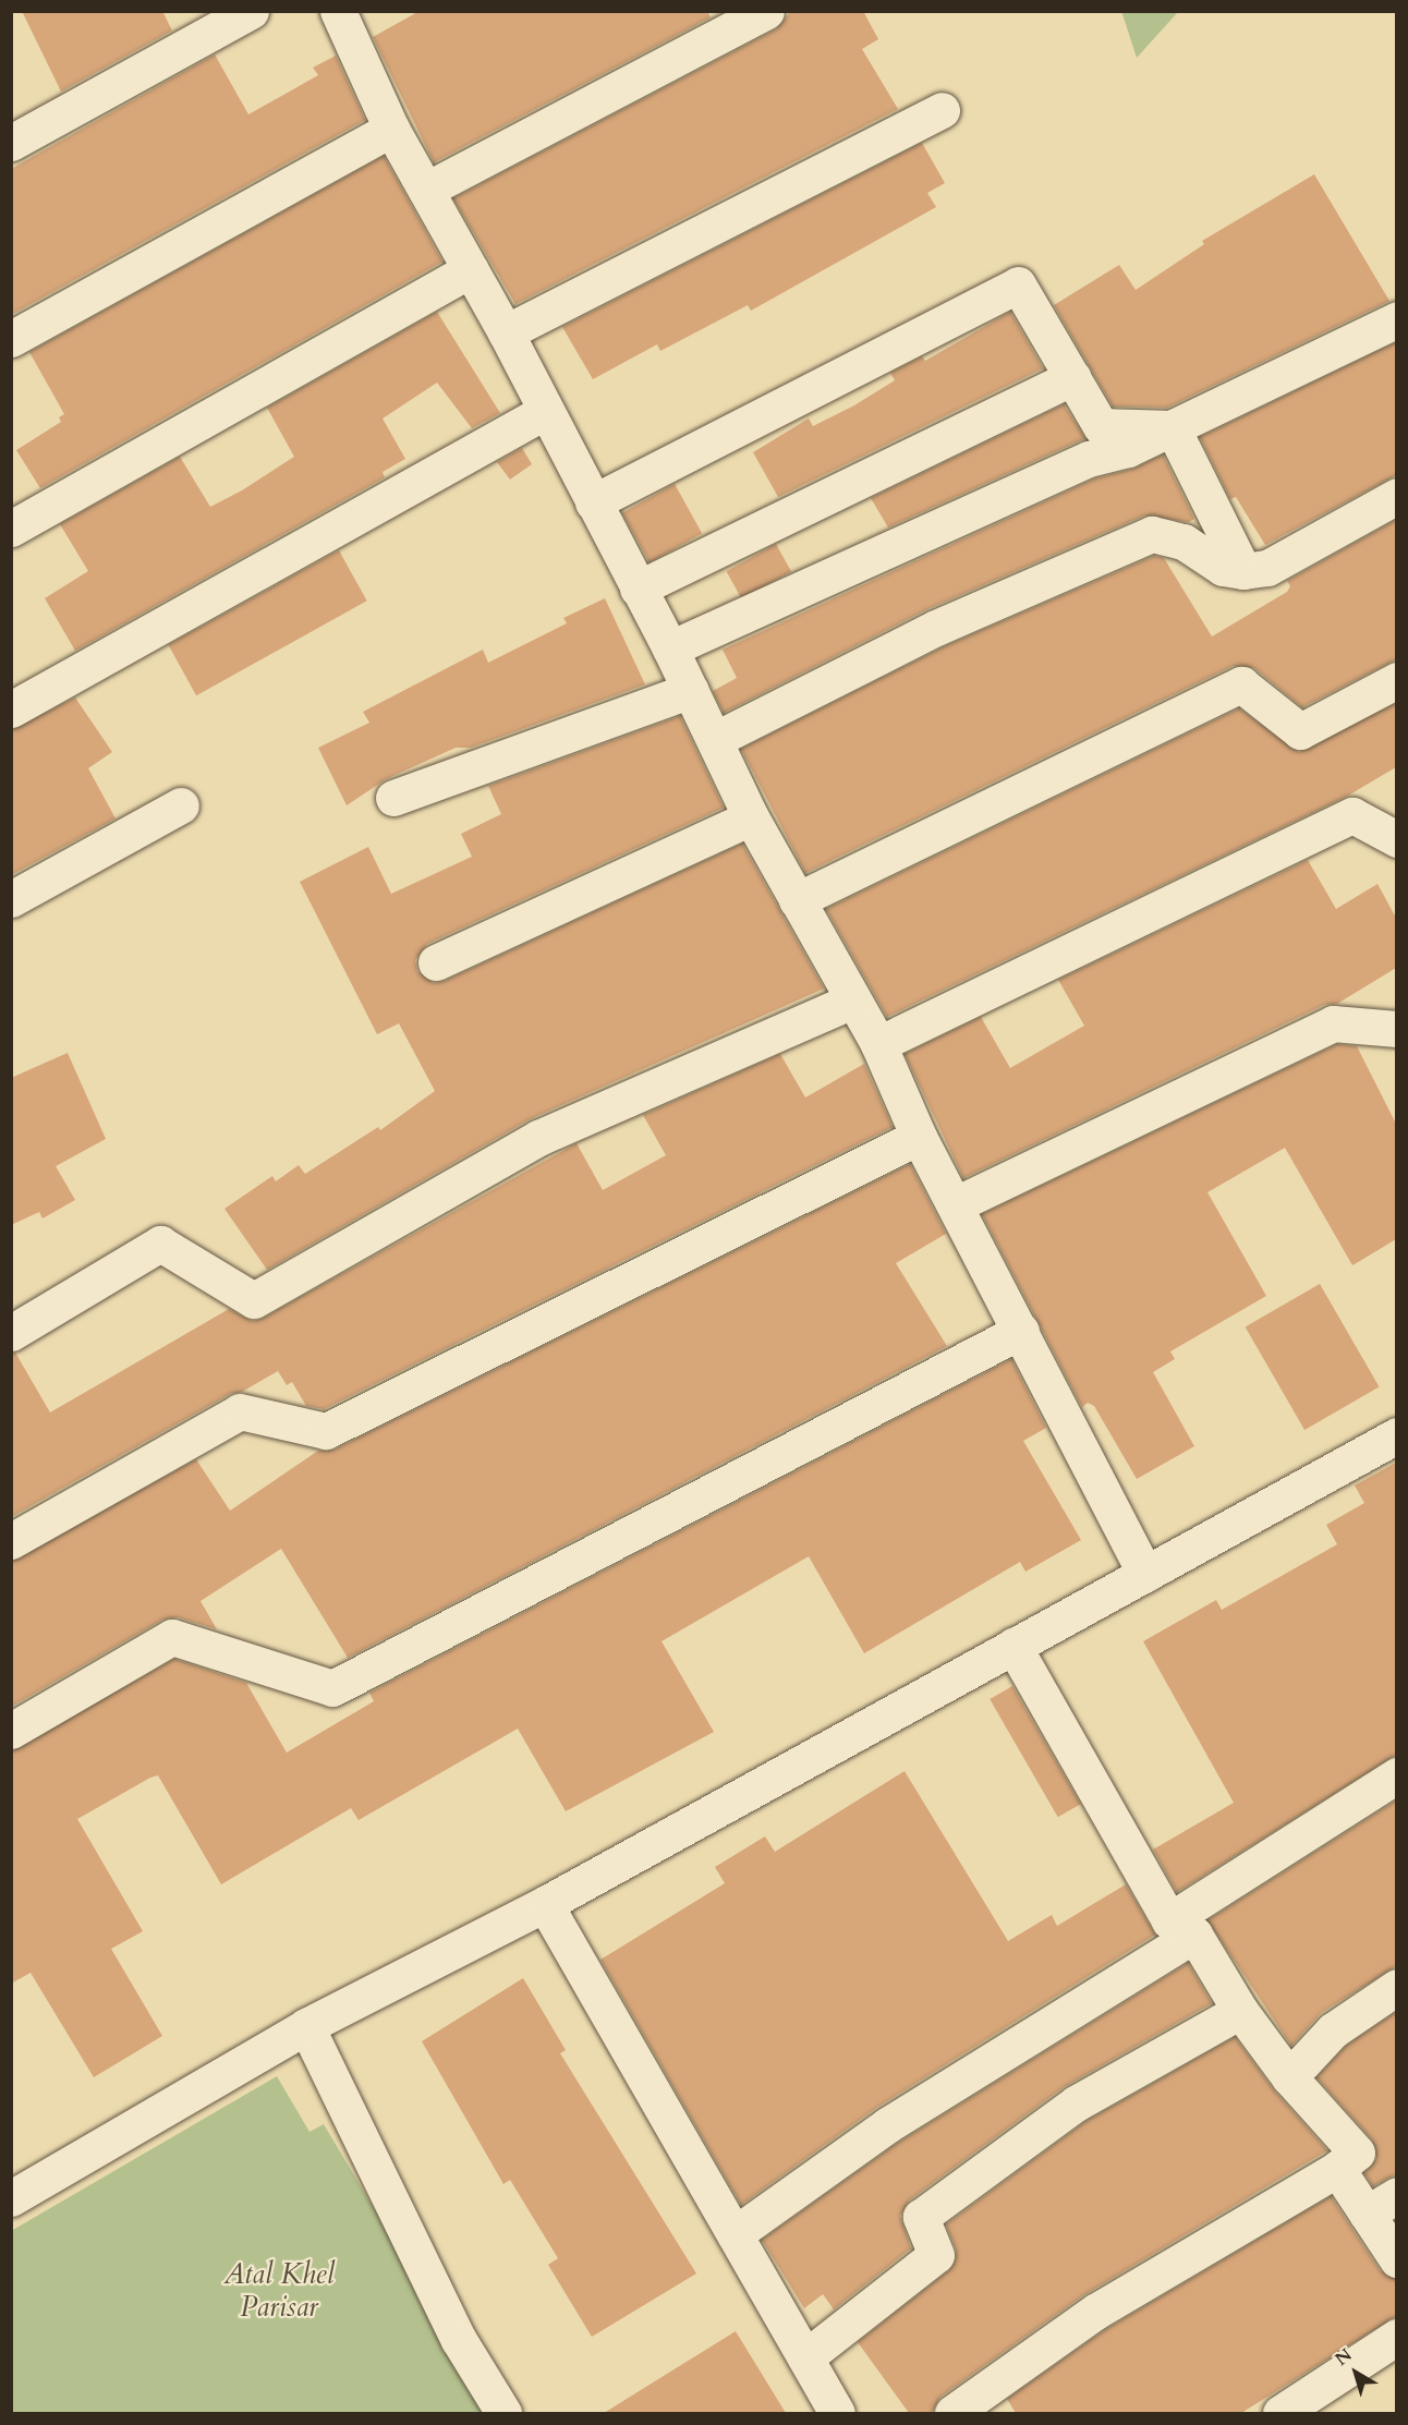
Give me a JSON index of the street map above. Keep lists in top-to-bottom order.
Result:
{
  "parks": ["Atal Khel Parisar"],
  "north": "top left"
}
